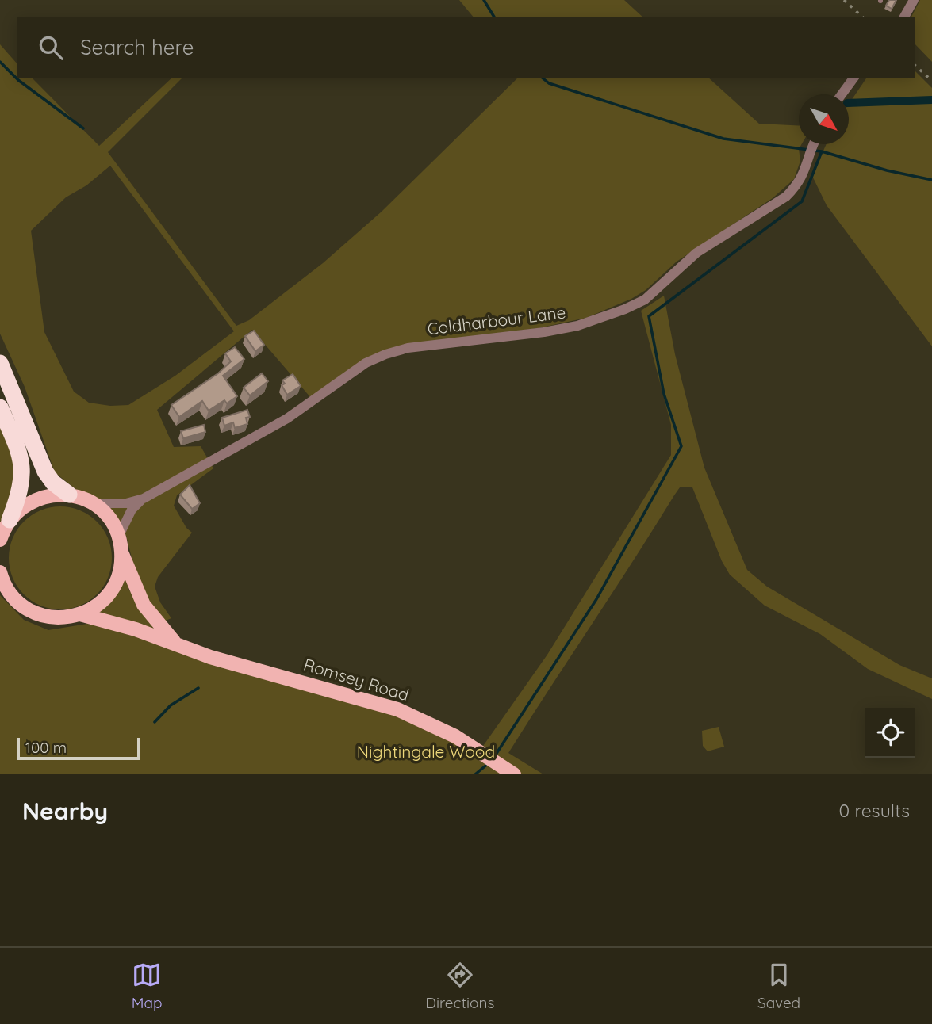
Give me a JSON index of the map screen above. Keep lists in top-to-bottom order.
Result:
{
  "streets": {
    "main road": ["Romsey Road"],
    "street": ["Coldharbour Lane"]
  },
  "parks": ["Nightingale Wood"],
  "scale_bar": "100 m",
  "north": "bottom right",
  "page": {
    "search": "Search here",
    "scale": "100 m",
    "heading": ["Nearby", "0 results"],
    "nav": ["Map", "Directions", "Saved"]
  }
}
